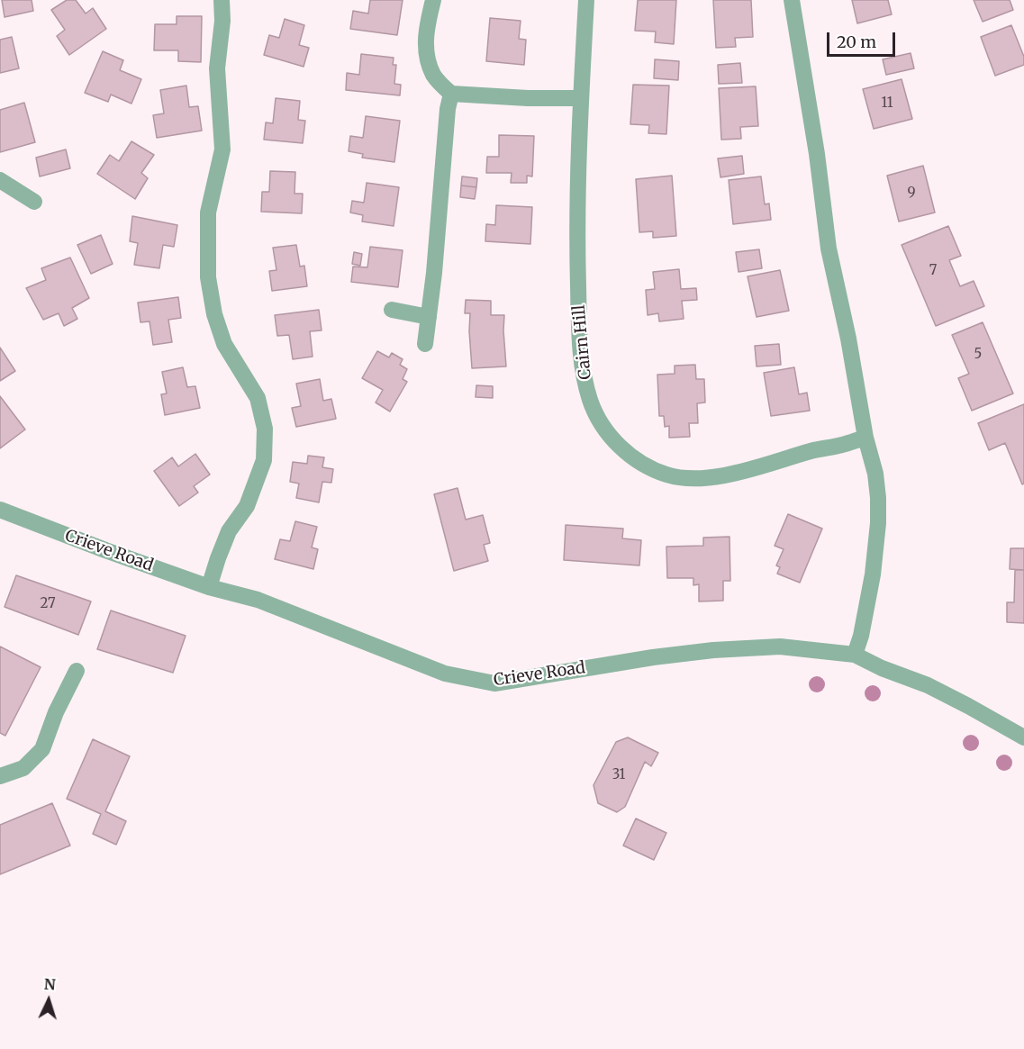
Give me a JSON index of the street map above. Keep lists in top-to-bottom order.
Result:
{
  "streets": {
    "street": ["Cairn Hill", "Crieve Road"]
  },
  "house_numbers": [
    "11",
    "9",
    "7",
    "5",
    "27",
    "31"
  ],
  "scale_bar": "20 m",
  "north": "top"
}
